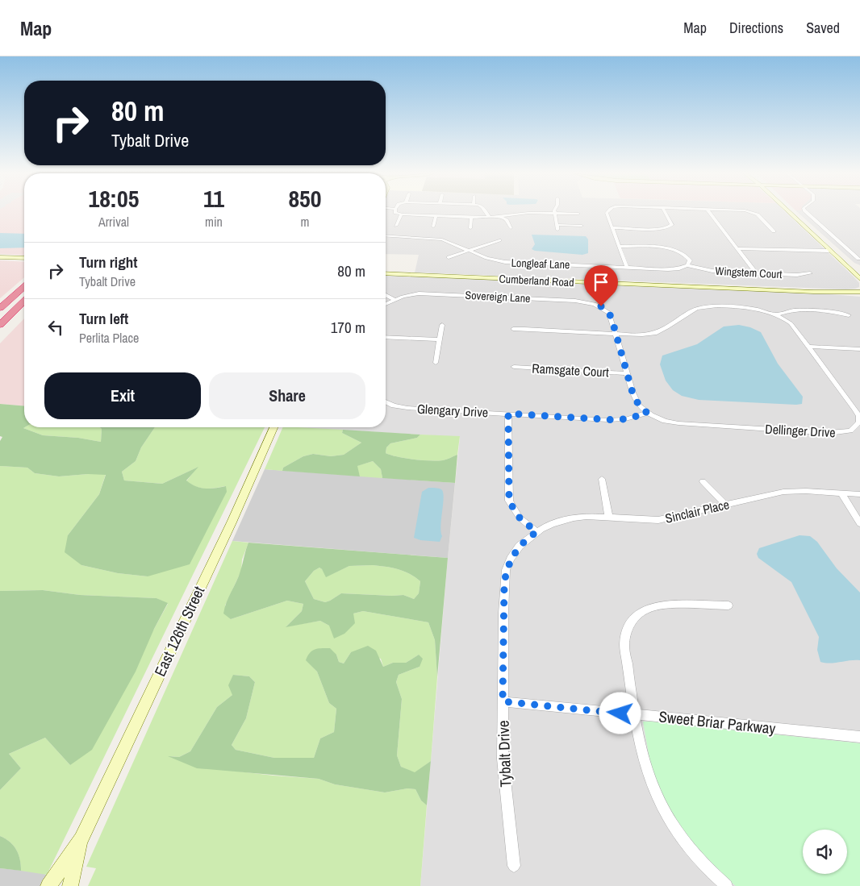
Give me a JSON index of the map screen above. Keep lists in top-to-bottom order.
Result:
{
  "streets": {
    "main road": ["Cumberland Road", "East 126th Street"],
    "street": [
      "Longleaf Lane",
      "Wingstem Court",
      "Sovereign Lane",
      "Ramsgate Court",
      "Glengary Drive",
      "Dellinger Drive",
      "Sinclair Place",
      "Sweet Briar Parkway",
      "Tybalt Drive"
    ]
  },
  "crossings": [
    ["Longleaf Lane", "Wingstem Court"],
    ["Glengary Drive", "Dellinger Drive"],
    ["Sinclair Place", "Tybalt Drive"],
    ["Sweet Briar Parkway", "Tybalt Drive"]
  ],
  "page": {
    "header": "Map",
    "nav": ["Map", "Directions", "Saved"],
    "turn": ["80 m", "Tybalt Drive"],
    "eta": [
      "18:05",
      "Arrival",
      "11",
      "min",
      "850",
      "m"
    ],
    "list": [
      {
        "name": "Turn right",
        "note": "Tybalt Drive",
        "value": "80 m"
      },
      {
        "name": "Turn left",
        "note": "Perlita Place",
        "value": "170 m"
      }
    ],
    "buttons": ["Exit", "Share"]
  }
}
